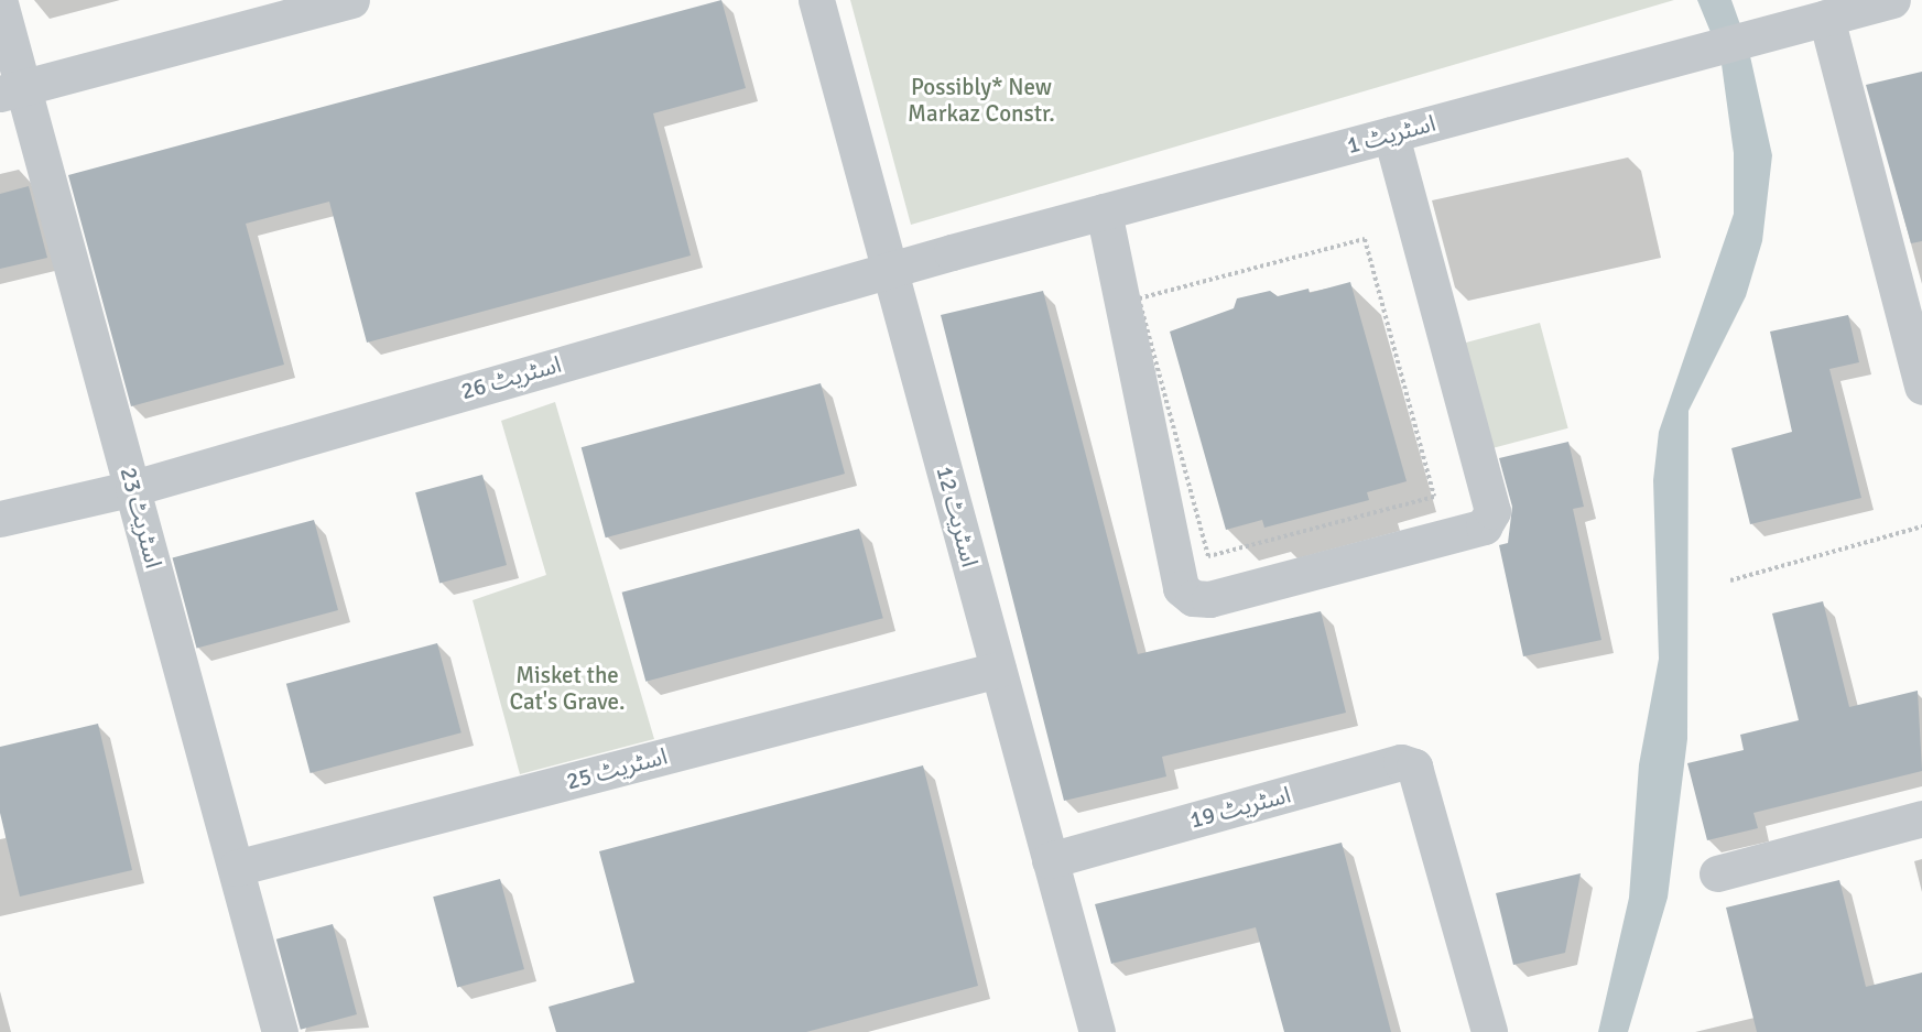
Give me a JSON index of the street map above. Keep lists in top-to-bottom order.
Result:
{
  "streets": {
    "street": [
      "اسٹریٹ 1",
      "اسٹریٹ 26",
      "اسٹریٹ 12",
      "اسٹریٹ 23",
      "اسٹریٹ 25",
      "اسٹریٹ 19"
    ]
  },
  "crossings": [
    ["اسٹریٹ 1", "اسٹریٹ 26"],
    ["اسٹریٹ 1", "اسٹریٹ 12"],
    ["اسٹریٹ 26", "اسٹریٹ 12"],
    ["اسٹریٹ 26", "اسٹریٹ 23"],
    ["اسٹریٹ 12", "اسٹریٹ 25"],
    ["اسٹریٹ 12", "اسٹریٹ 19"],
    ["اسٹریٹ 23", "اسٹریٹ 25"]
  ],
  "parks": ["Possibly* New Markaz Constr.", "Misket the Cat's Grave."]
}
